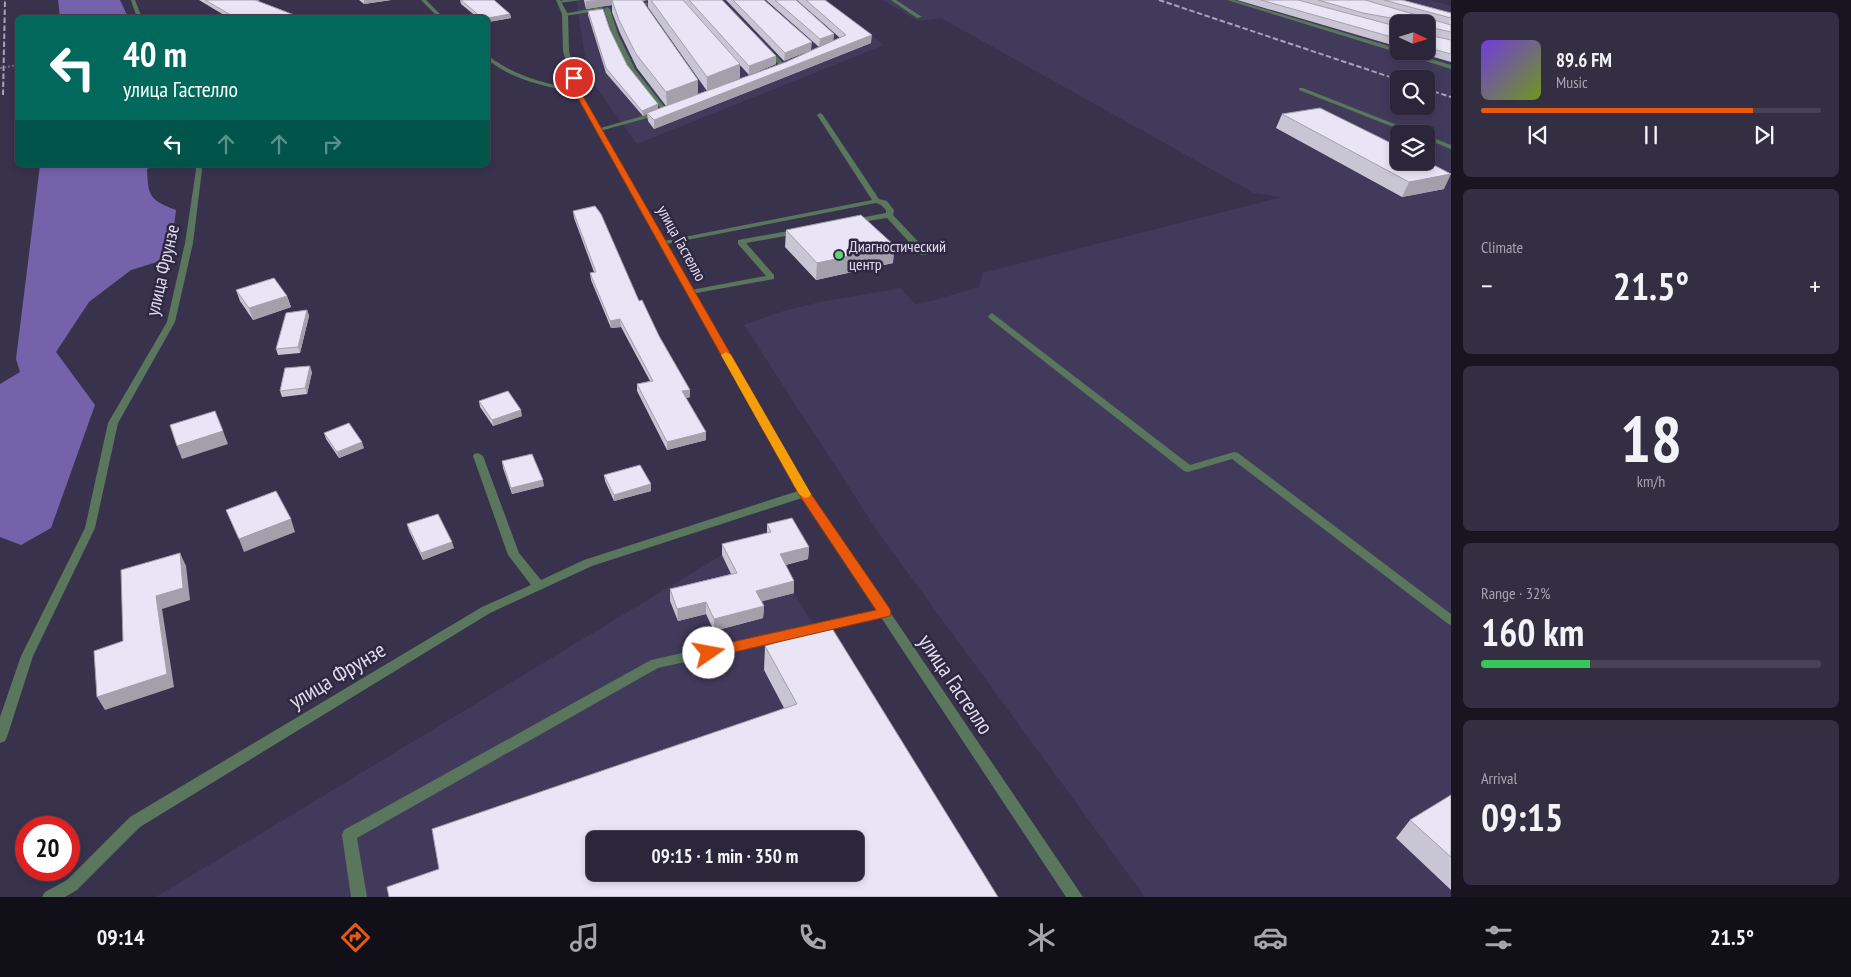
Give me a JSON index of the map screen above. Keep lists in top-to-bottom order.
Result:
{
  "streets": {
    "street": ["улица Гастелло", "улица Фрунзе"]
  },
  "places": ["Диагностический центр"],
  "north": "right",
  "page": {
    "turn": ["40 m", "улица Гастелло"],
    "song": ["89.6 FM", "Music"],
    "tile": [
      "Climate",
      ["18", "km/h"],
      ["Range · 32%", "160 km"],
      ["Arrival", "09:15"]
    ],
    "heat": ["−", "21.5°", "+"],
    "limit": "20",
    "trip": "09:15 · 1 min · 350 m",
    "tabs": ["09:14", "21.5°"]
  }
}
